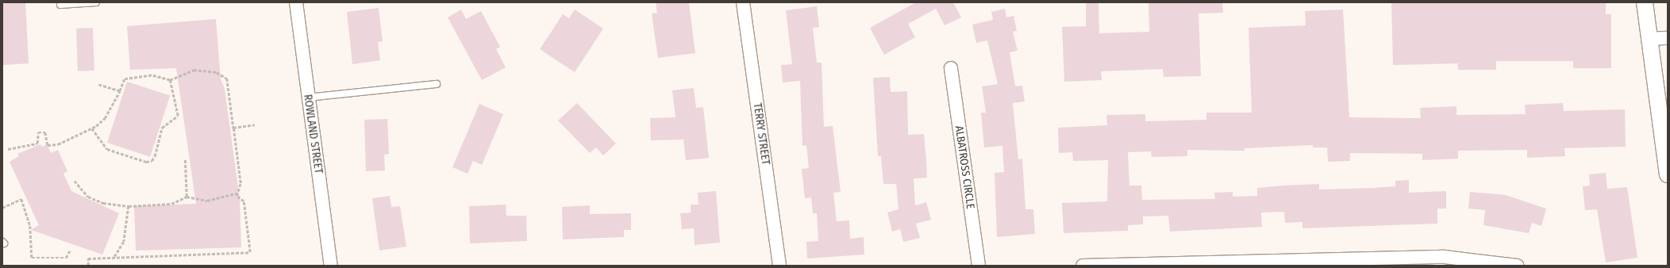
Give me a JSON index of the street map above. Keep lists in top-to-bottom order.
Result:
{
  "streets": {
    "street": ["ROWLAND STREET", "TERRY STREET", "ALBATROSS CIRCLE"]
  }
}
